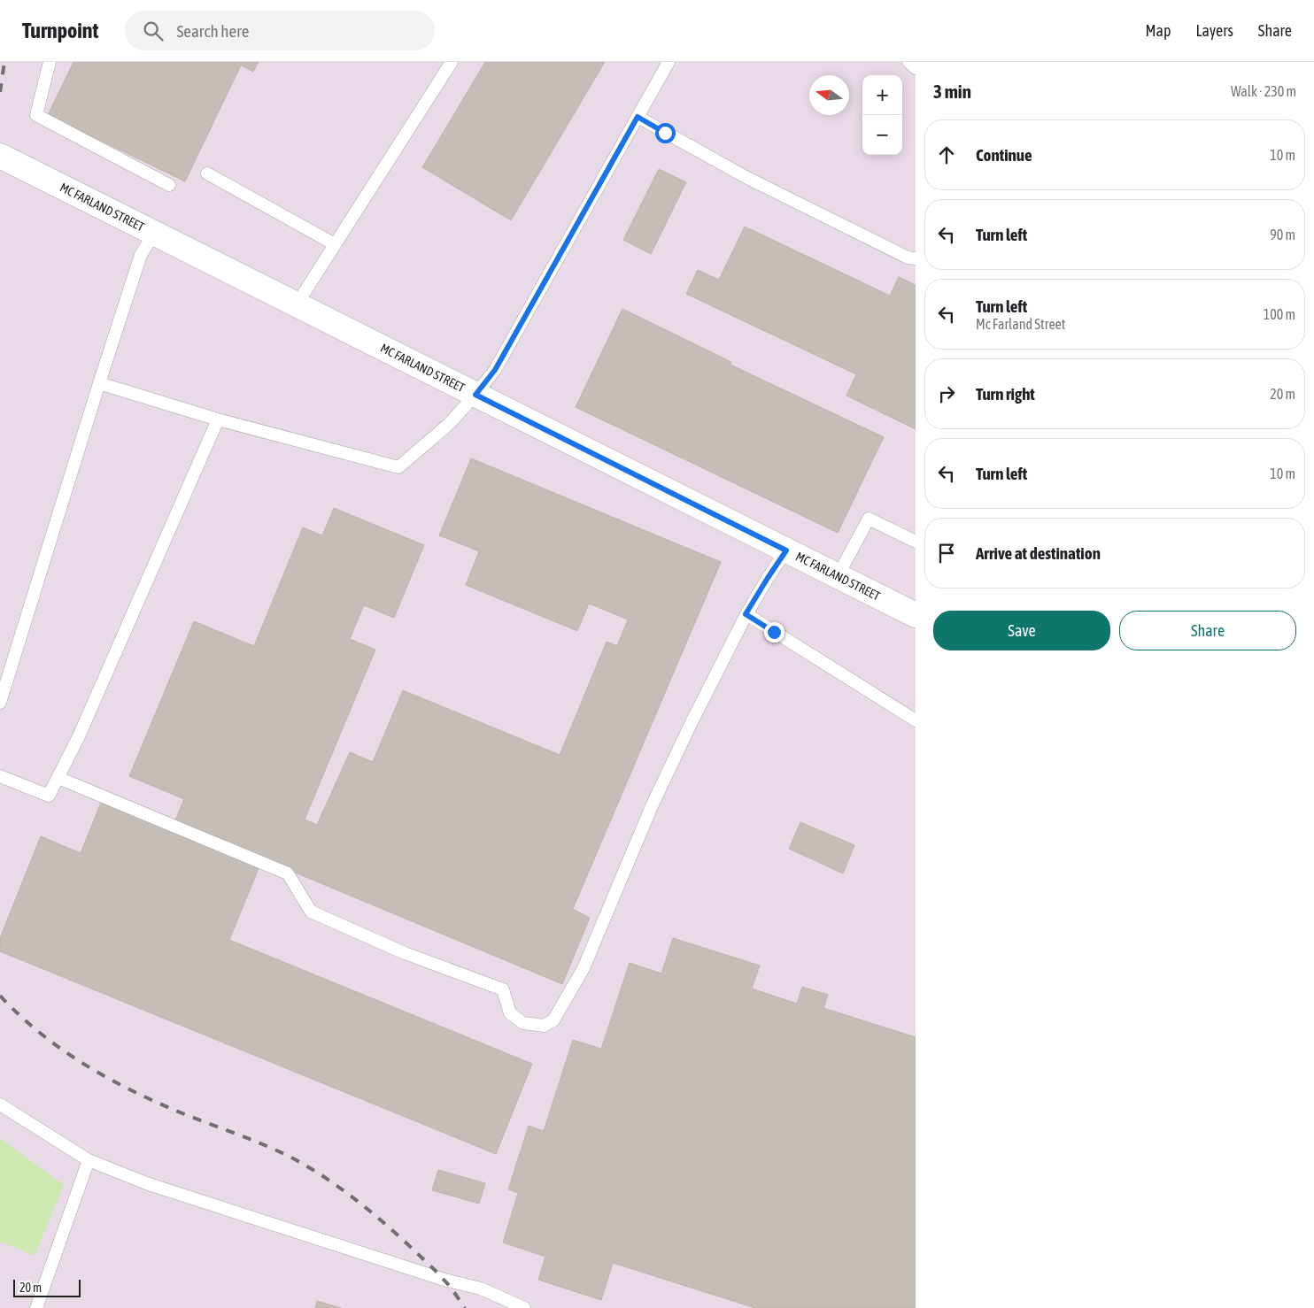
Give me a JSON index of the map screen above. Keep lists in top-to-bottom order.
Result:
{
  "streets": {
    "street": ["MC FARLAND STREET"]
  },
  "scale_bar": "20 m",
  "north": "left",
  "page": {
    "header": "Turnpoint",
    "search": "Search here",
    "nav": ["Map", "Layers", "Share"],
    "heading": ["3 min", "Walk · 230 m"],
    "map_buttons": ["+", "−"],
    "list": [
      ["Continue", "10 m"],
      ["Turn left", "90 m"],
      ["Turn left", "Mc Farland Street", "100 m"],
      ["Turn right", "20 m"],
      ["Turn left", "10 m"],
      "Arrive at destination"
    ],
    "buttons": ["Save", "Share"],
    "scale": "20 m"
  }
}
